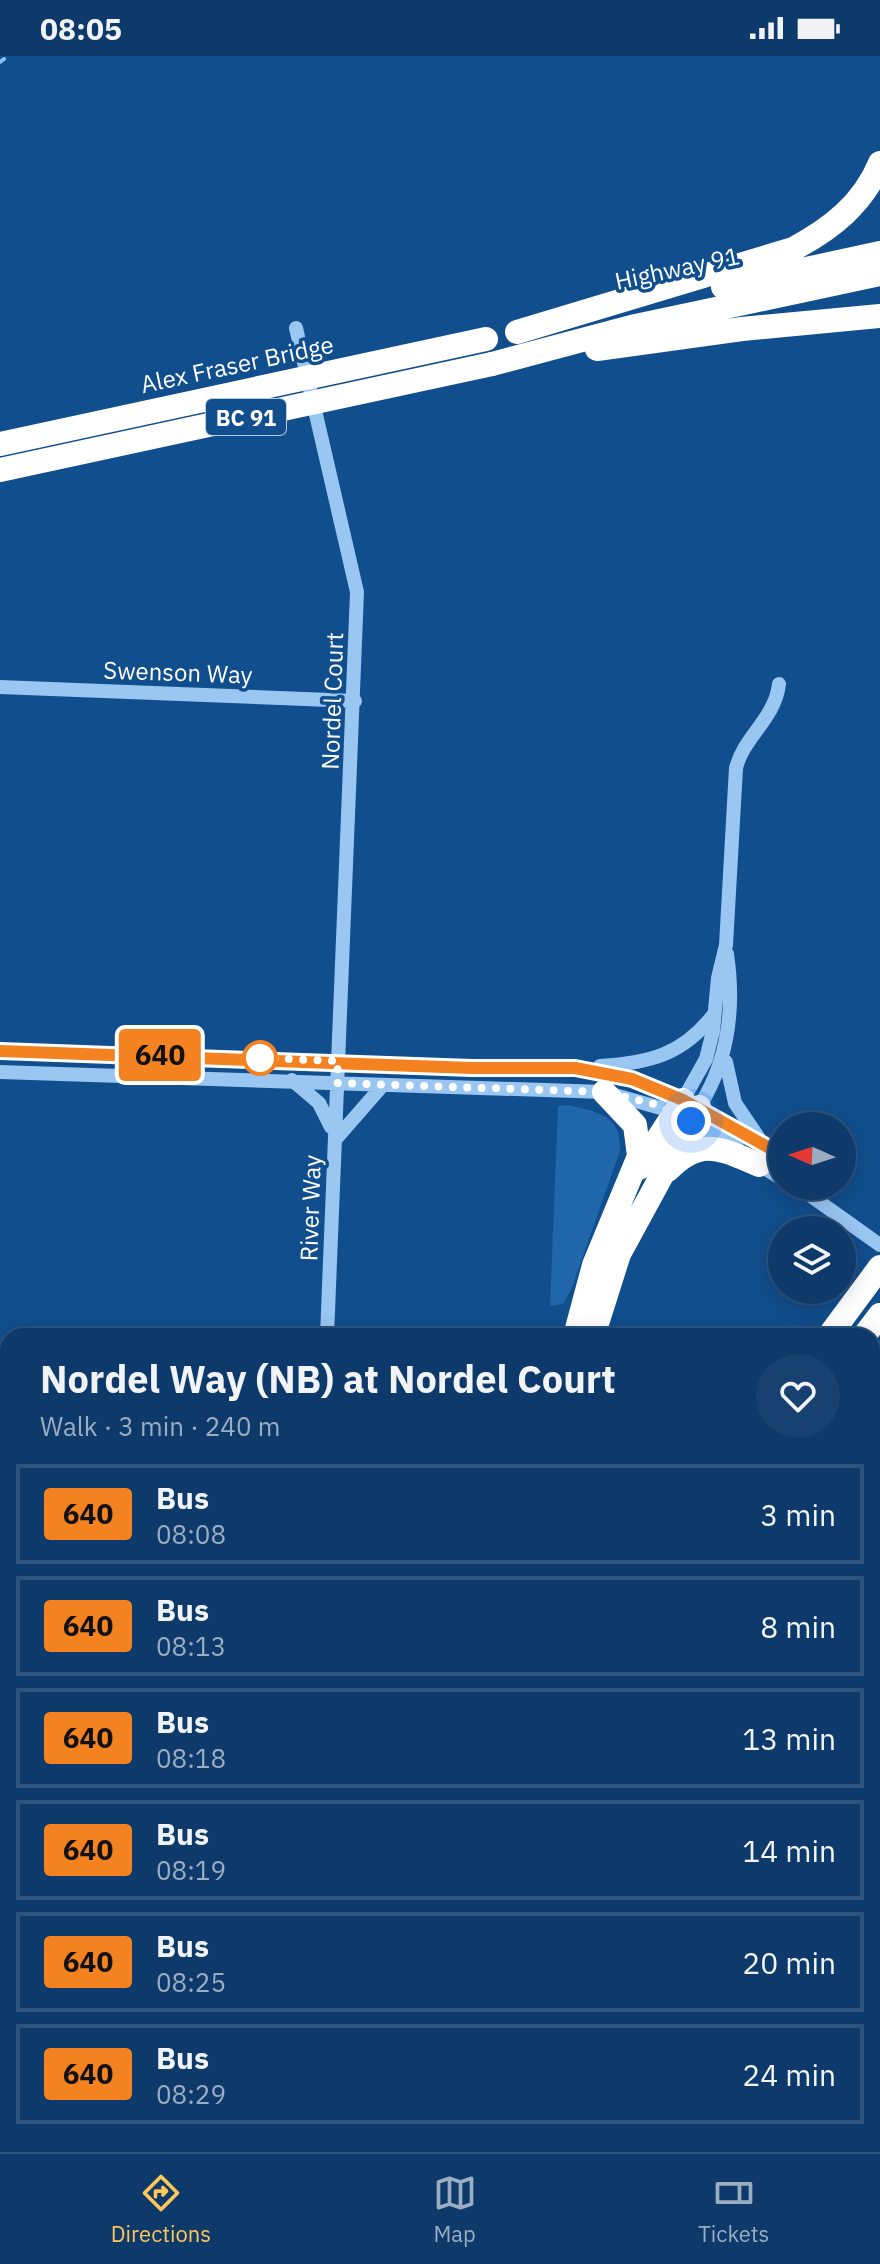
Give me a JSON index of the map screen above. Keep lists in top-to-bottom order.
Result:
{
  "streets": {
    "highway": ["Highway 91", "Alex Fraser Bridge", "BC 91"],
    "street": ["Swenson Way", "Nordel Court", "River Way"]
  },
  "crossings": [
    ["Highway 91", "Alex Fraser Bridge"],
    ["Highway 91", "BC 91"],
    ["Swenson Way", "Nordel Court"],
    ["Nordel Court", "River Way"]
  ],
  "lines": ["bus line 640"],
  "north": "left",
  "page": {
    "status": "08:05",
    "on_map": "640",
    "heading": ["Nordel Way (NB) at Nordel Court", "Walk · 3 min · 240 m"],
    "list": [
      {
        "mark": "640",
        "name": "Bus",
        "note": "08:08",
        "value": "3 min"
      },
      {
        "mark": "640",
        "name": "Bus",
        "note": "08:13",
        "value": "8 min"
      },
      {
        "mark": "640",
        "name": "Bus",
        "note": "08:18",
        "value": "13 min"
      },
      {
        "mark": "640",
        "name": "Bus",
        "note": "08:19",
        "value": "14 min"
      },
      {
        "mark": "640",
        "name": "Bus",
        "note": "08:25",
        "value": "20 min"
      },
      {
        "mark": "640",
        "name": "Bus",
        "note": "08:29",
        "value": "24 min"
      }
    ],
    "tabs": ["Directions", "Map", "Tickets"]
  }
}
